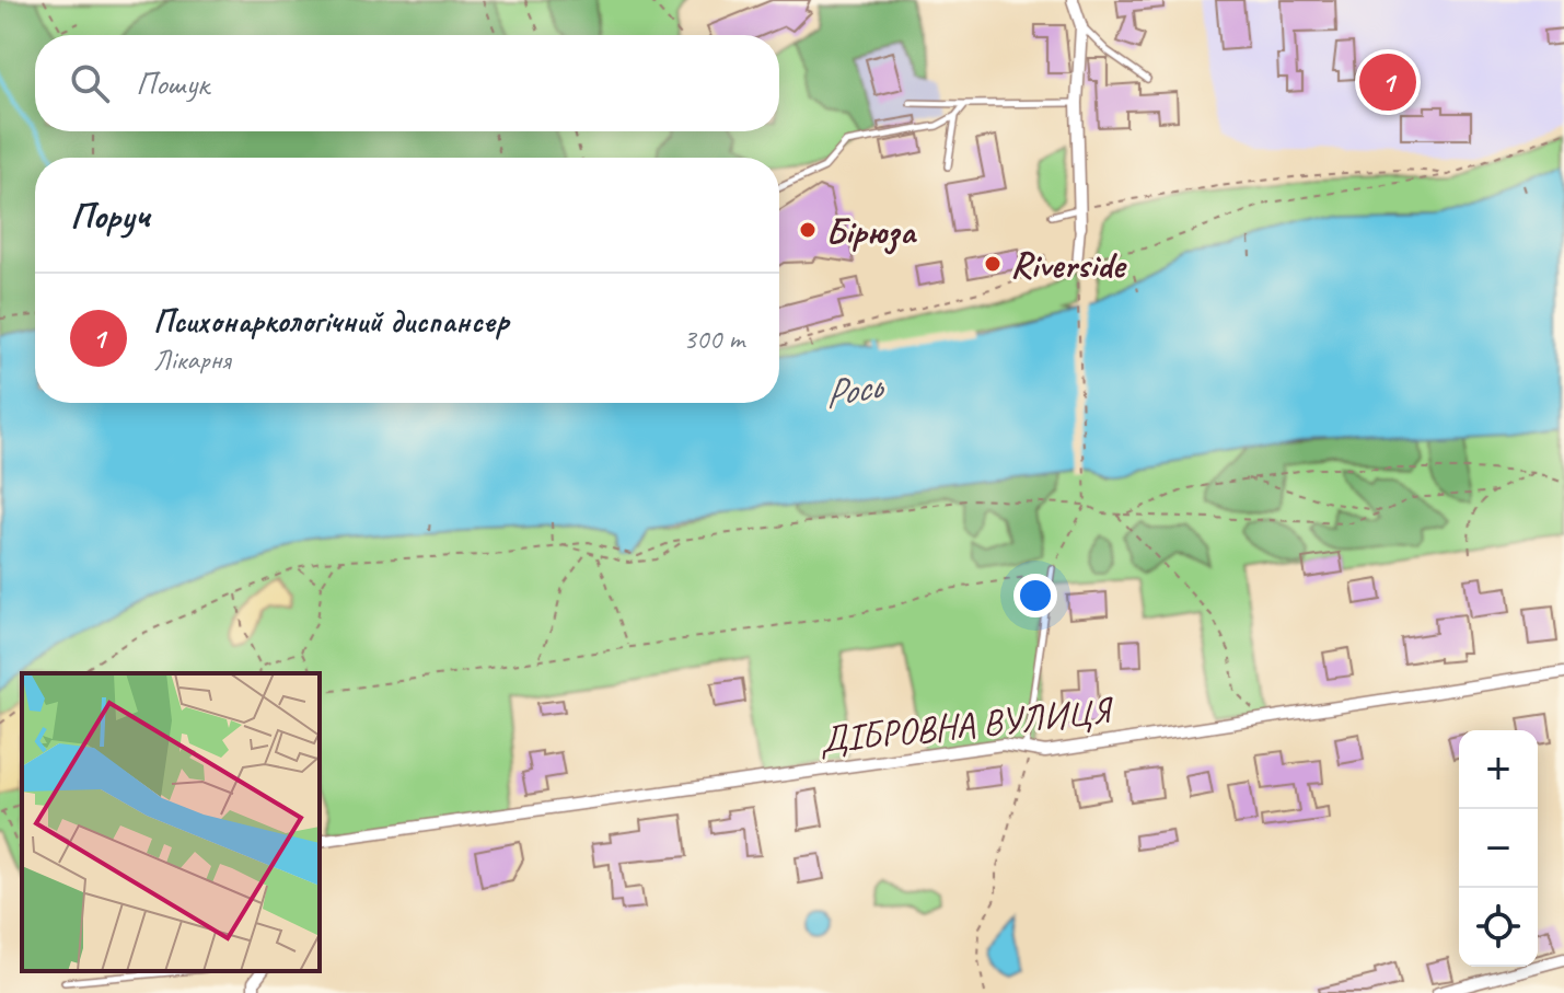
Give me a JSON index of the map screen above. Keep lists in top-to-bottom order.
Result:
{
  "streets": {
    "street": ["ДІБРОВНА ВУЛИЦЯ"]
  },
  "water": ["Рось"],
  "places": ["Бірюза", "Riverside"],
  "page": {
    "search": "Пошук",
    "pins": "1",
    "heading": "Поруч",
    "list": [
      {
        "mark": "1",
        "name": "Психонаркологічний диспансер",
        "note": "Лікарня",
        "value": "300 m"
      }
    ],
    "map_buttons": ["+", "−"]
  }
}
